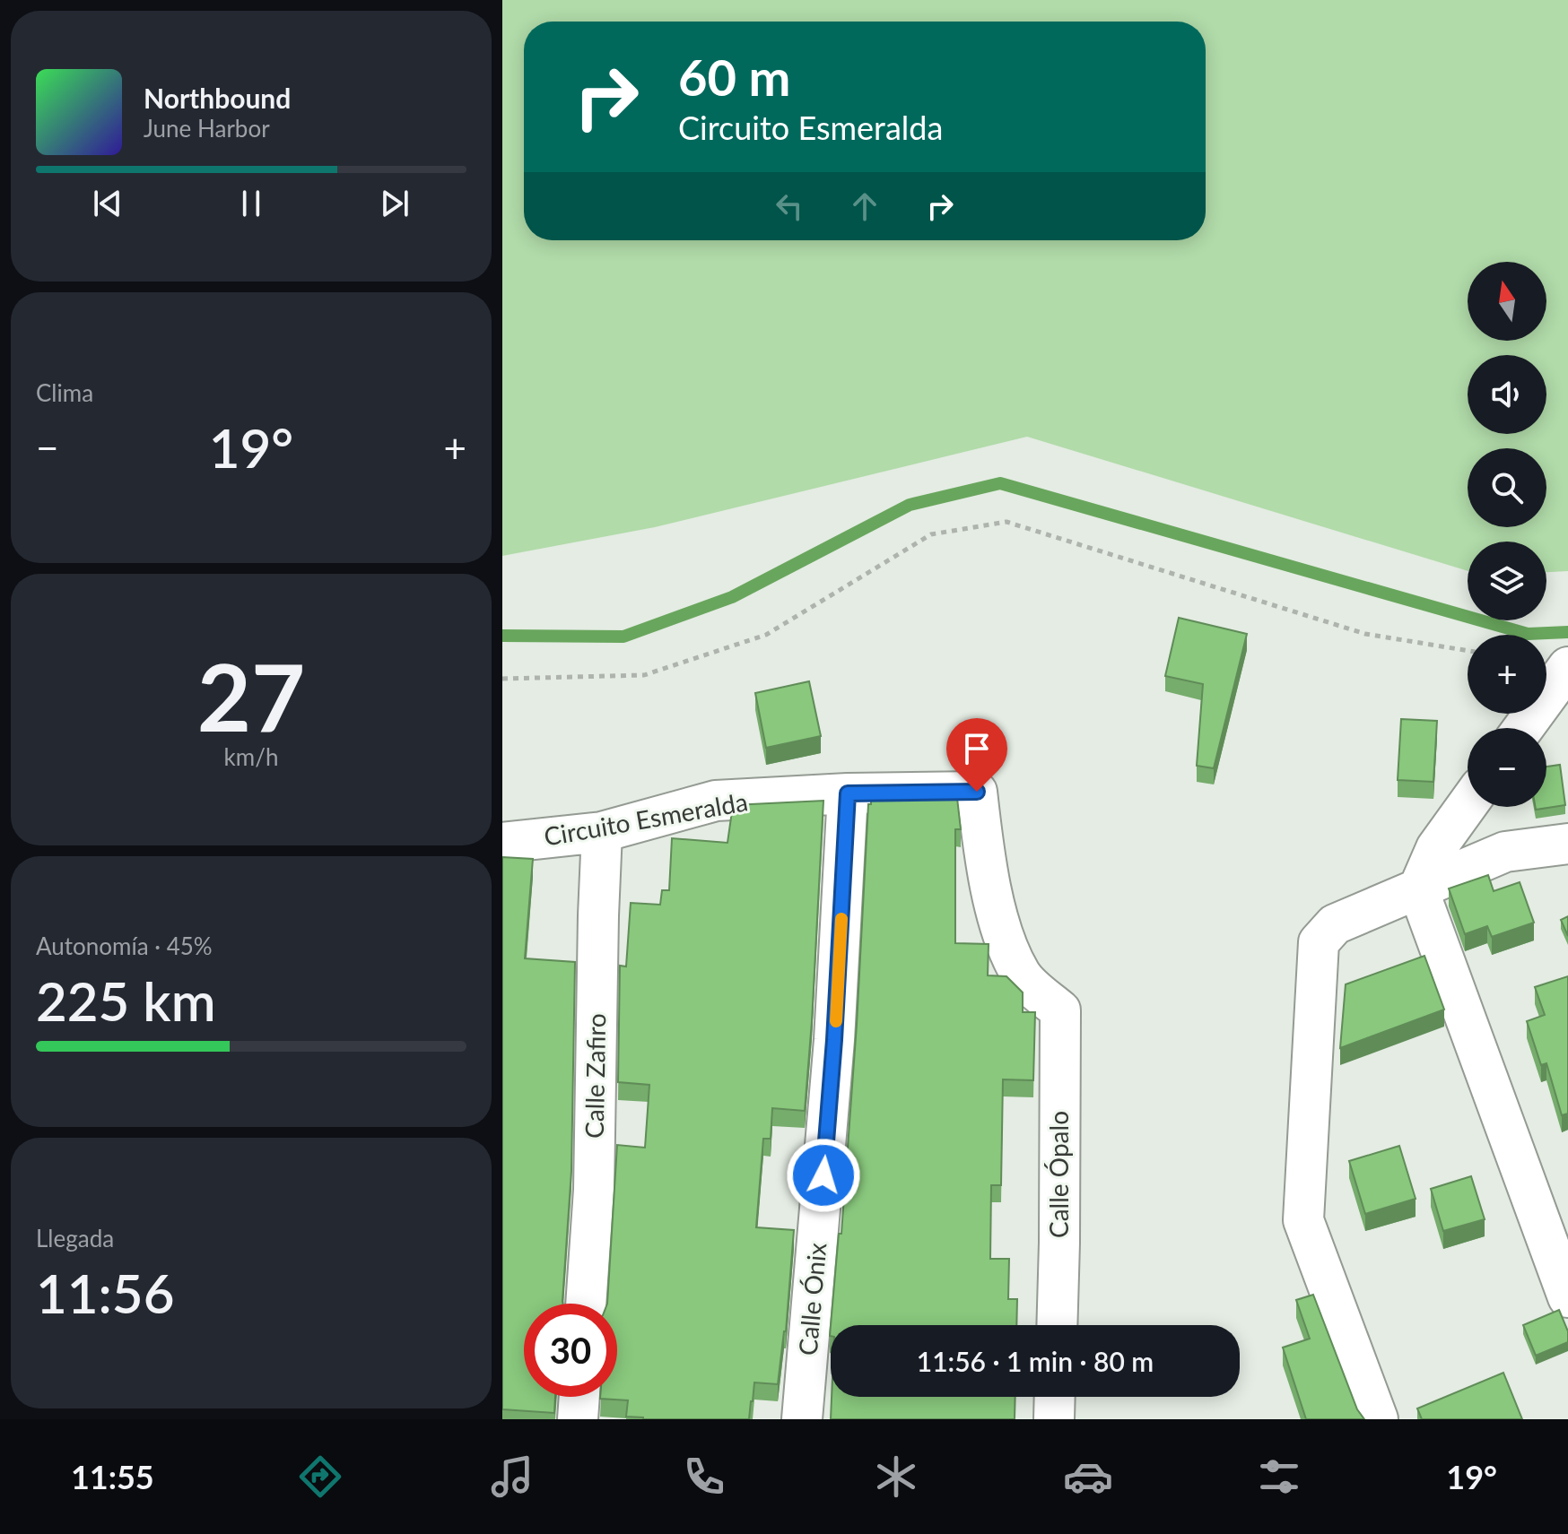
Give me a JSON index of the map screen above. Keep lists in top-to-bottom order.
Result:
{
  "streets": {
    "street": [
      "Circuito Esmeralda",
      "Calle Zafiro",
      "Calle Ópalo",
      "Calle Ónix"
    ]
  },
  "crossings": [
    ["Circuito Esmeralda", "Calle Zafiro"],
    ["Circuito Esmeralda", "Calle Ópalo"],
    ["Circuito Esmeralda", "Calle Ónix"]
  ],
  "north": "top",
  "page": {
    "turn": ["60 m", "Circuito Esmeralda"],
    "song": ["Northbound", "June Harbor"],
    "map_buttons": ["+", "−"],
    "tile": [
      "Clima",
      ["27", "km/h"],
      ["Autonomía · 45%", "225 km"],
      ["Llegada", "11:56"]
    ],
    "heat": ["−", "19°", "+"],
    "limit": "30",
    "trip": "11:56 · 1 min · 80 m",
    "tabs": ["11:55", "19°"]
  }
}
